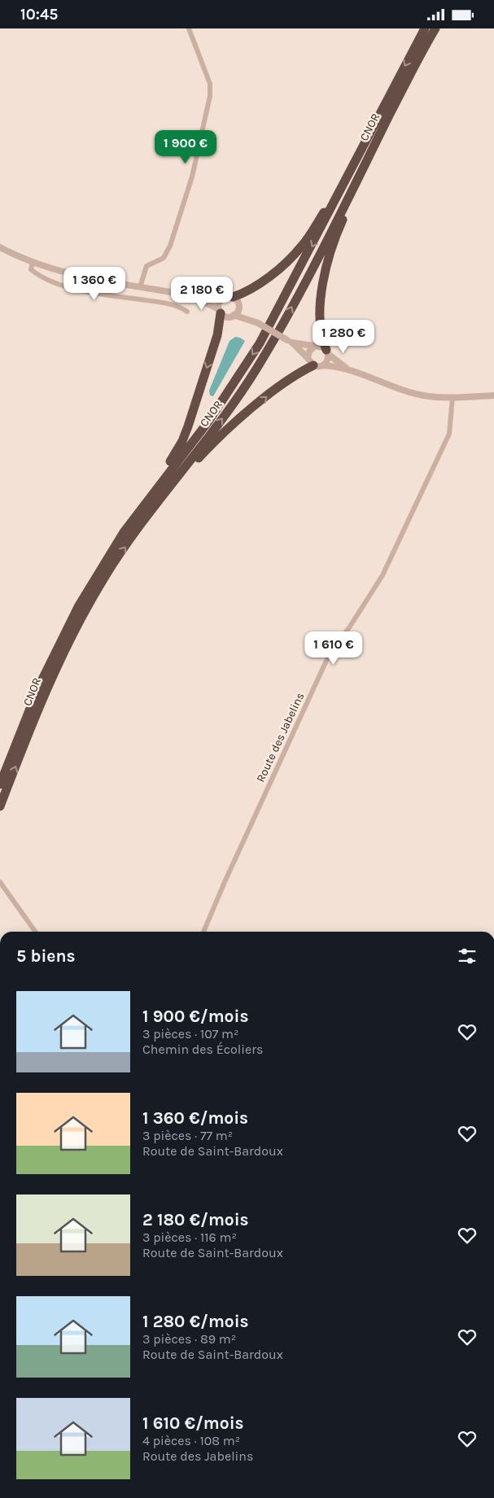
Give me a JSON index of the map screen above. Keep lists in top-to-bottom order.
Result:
{
  "streets": {
    "highway": ["CNOR"],
    "street": ["Route des Jabelins"]
  },
  "page": {
    "status": "10:45",
    "price": [
      "1 900 €",
      "1 360 €",
      "2 180 €",
      "1 280 €",
      "1 610 €"
    ],
    "heading": "5 biens",
    "list": [
      {
        "name": "1 900 €/mois",
        "note": "3 pièces · 107 m² · Chemin des Écoliers"
      },
      {
        "name": "1 360 €/mois",
        "note": "3 pièces · 77 m² · Route de Saint-Bardoux"
      },
      {
        "name": "2 180 €/mois",
        "note": "3 pièces · 116 m² · Route de Saint-Bardoux"
      },
      {
        "name": "1 280 €/mois",
        "note": "3 pièces · 89 m² · Route de Saint-Bardoux"
      },
      {
        "name": "1 610 €/mois",
        "note": "4 pièces · 108 m² · Route des Jabelins"
      }
    ]
  }
}
